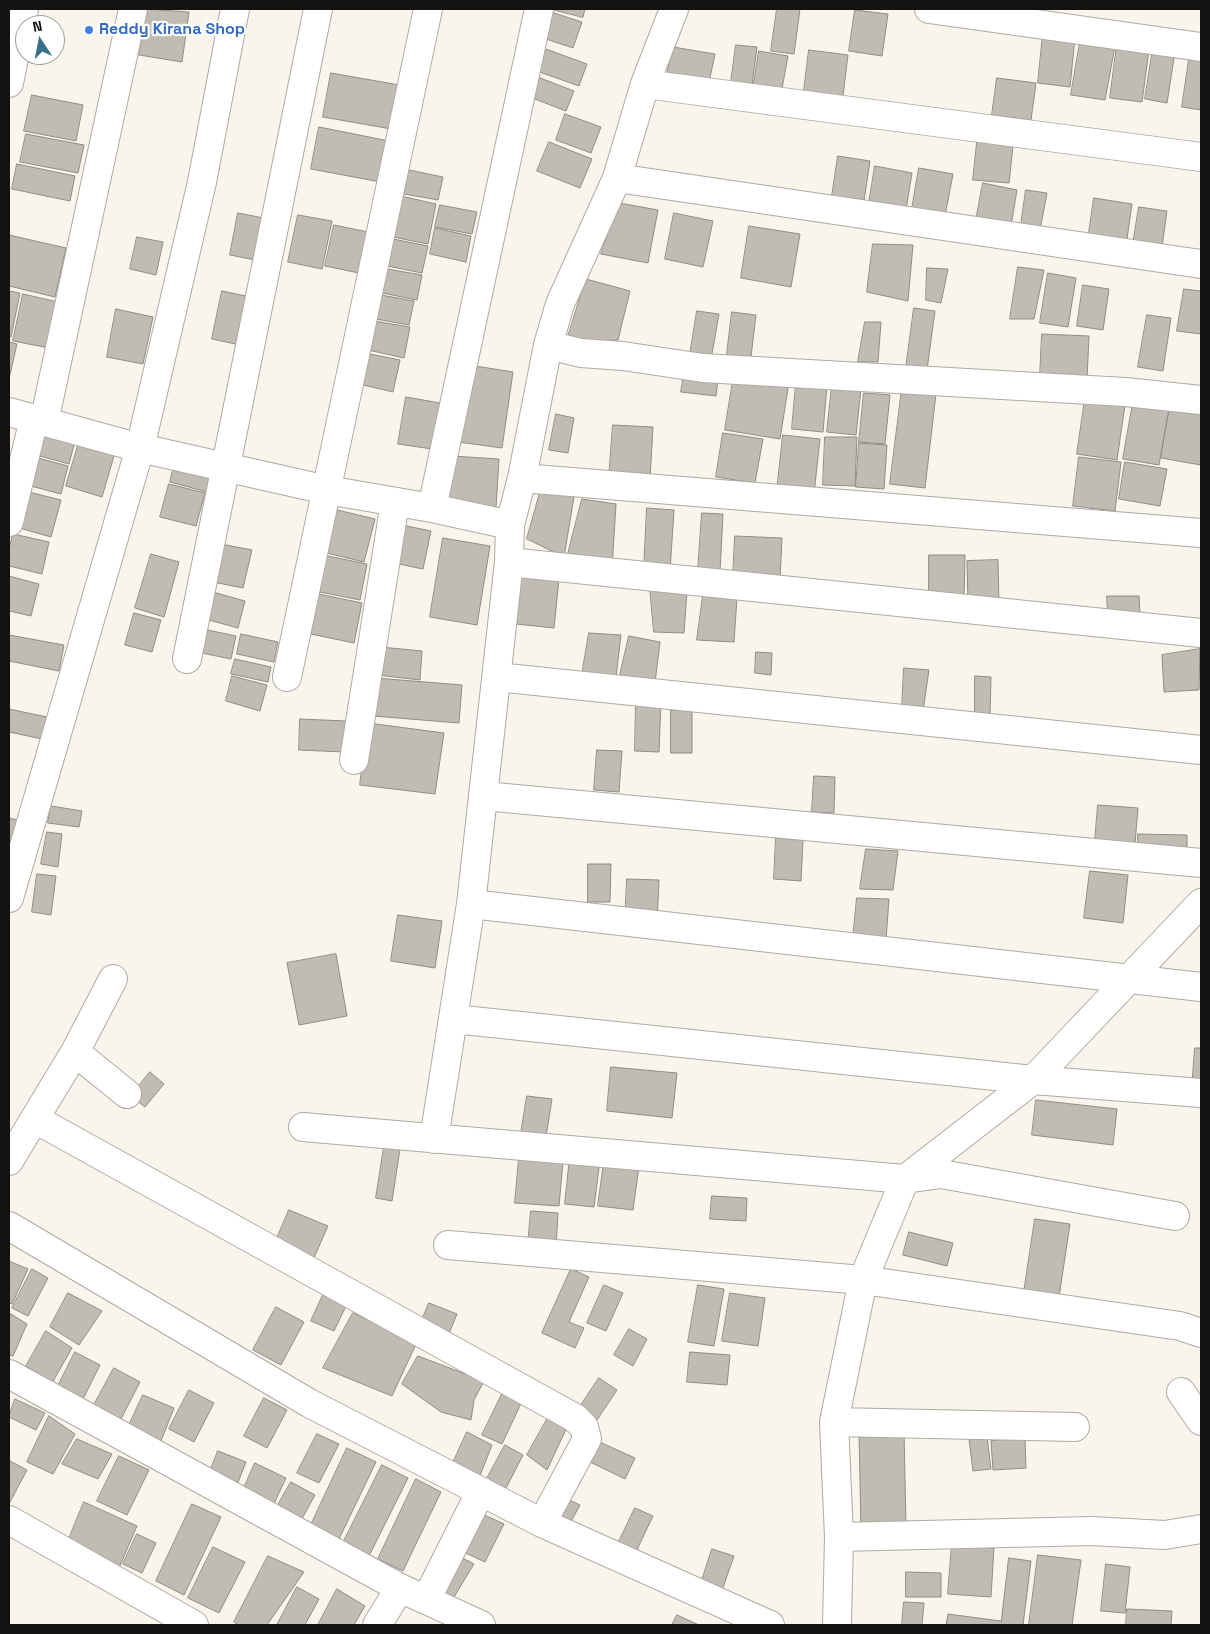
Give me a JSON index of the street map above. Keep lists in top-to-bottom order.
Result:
{
  "places": ["Reddy Kirana Shop"],
  "north": "top"
}
